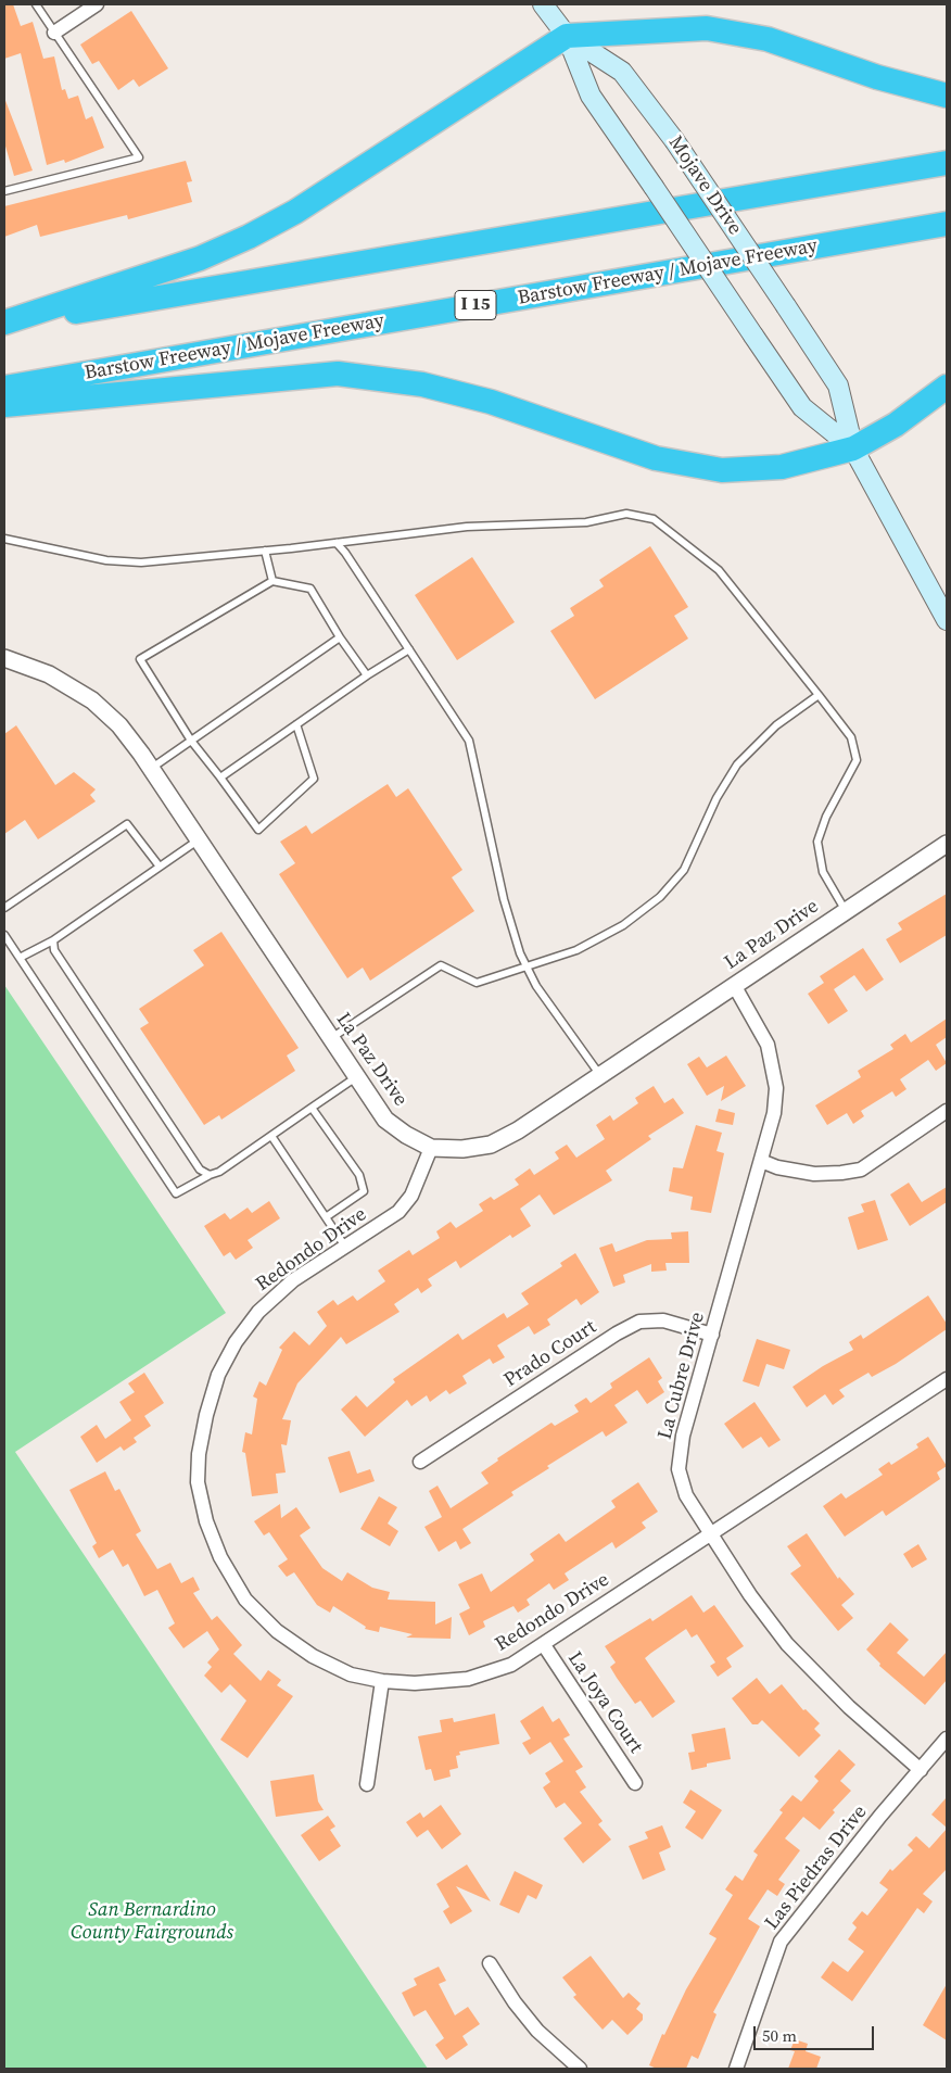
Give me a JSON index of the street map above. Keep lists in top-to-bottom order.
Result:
{
  "streets": {
    "highway": ["Barstow Freeway / Mojave Freeway", "I 15"],
    "main road": ["Mojave Drive"],
    "street": [
      "La Paz Drive",
      "Redondo Drive",
      "Prado Court",
      "La Cubre Drive",
      "La Joya Court",
      "Las Piedras Drive"
    ]
  },
  "crossings": [
    ["La Paz Drive", "Redondo Drive"],
    ["La Paz Drive", "La Cubre Drive"],
    ["Redondo Drive", "La Cubre Drive"],
    ["Redondo Drive", "La Joya Court"],
    ["Prado Court", "La Cubre Drive"],
    ["La Cubre Drive", "Las Piedras Drive"]
  ],
  "parks": ["San Bernardino County Fairgrounds"],
  "scale_bar": "50 m"
}
